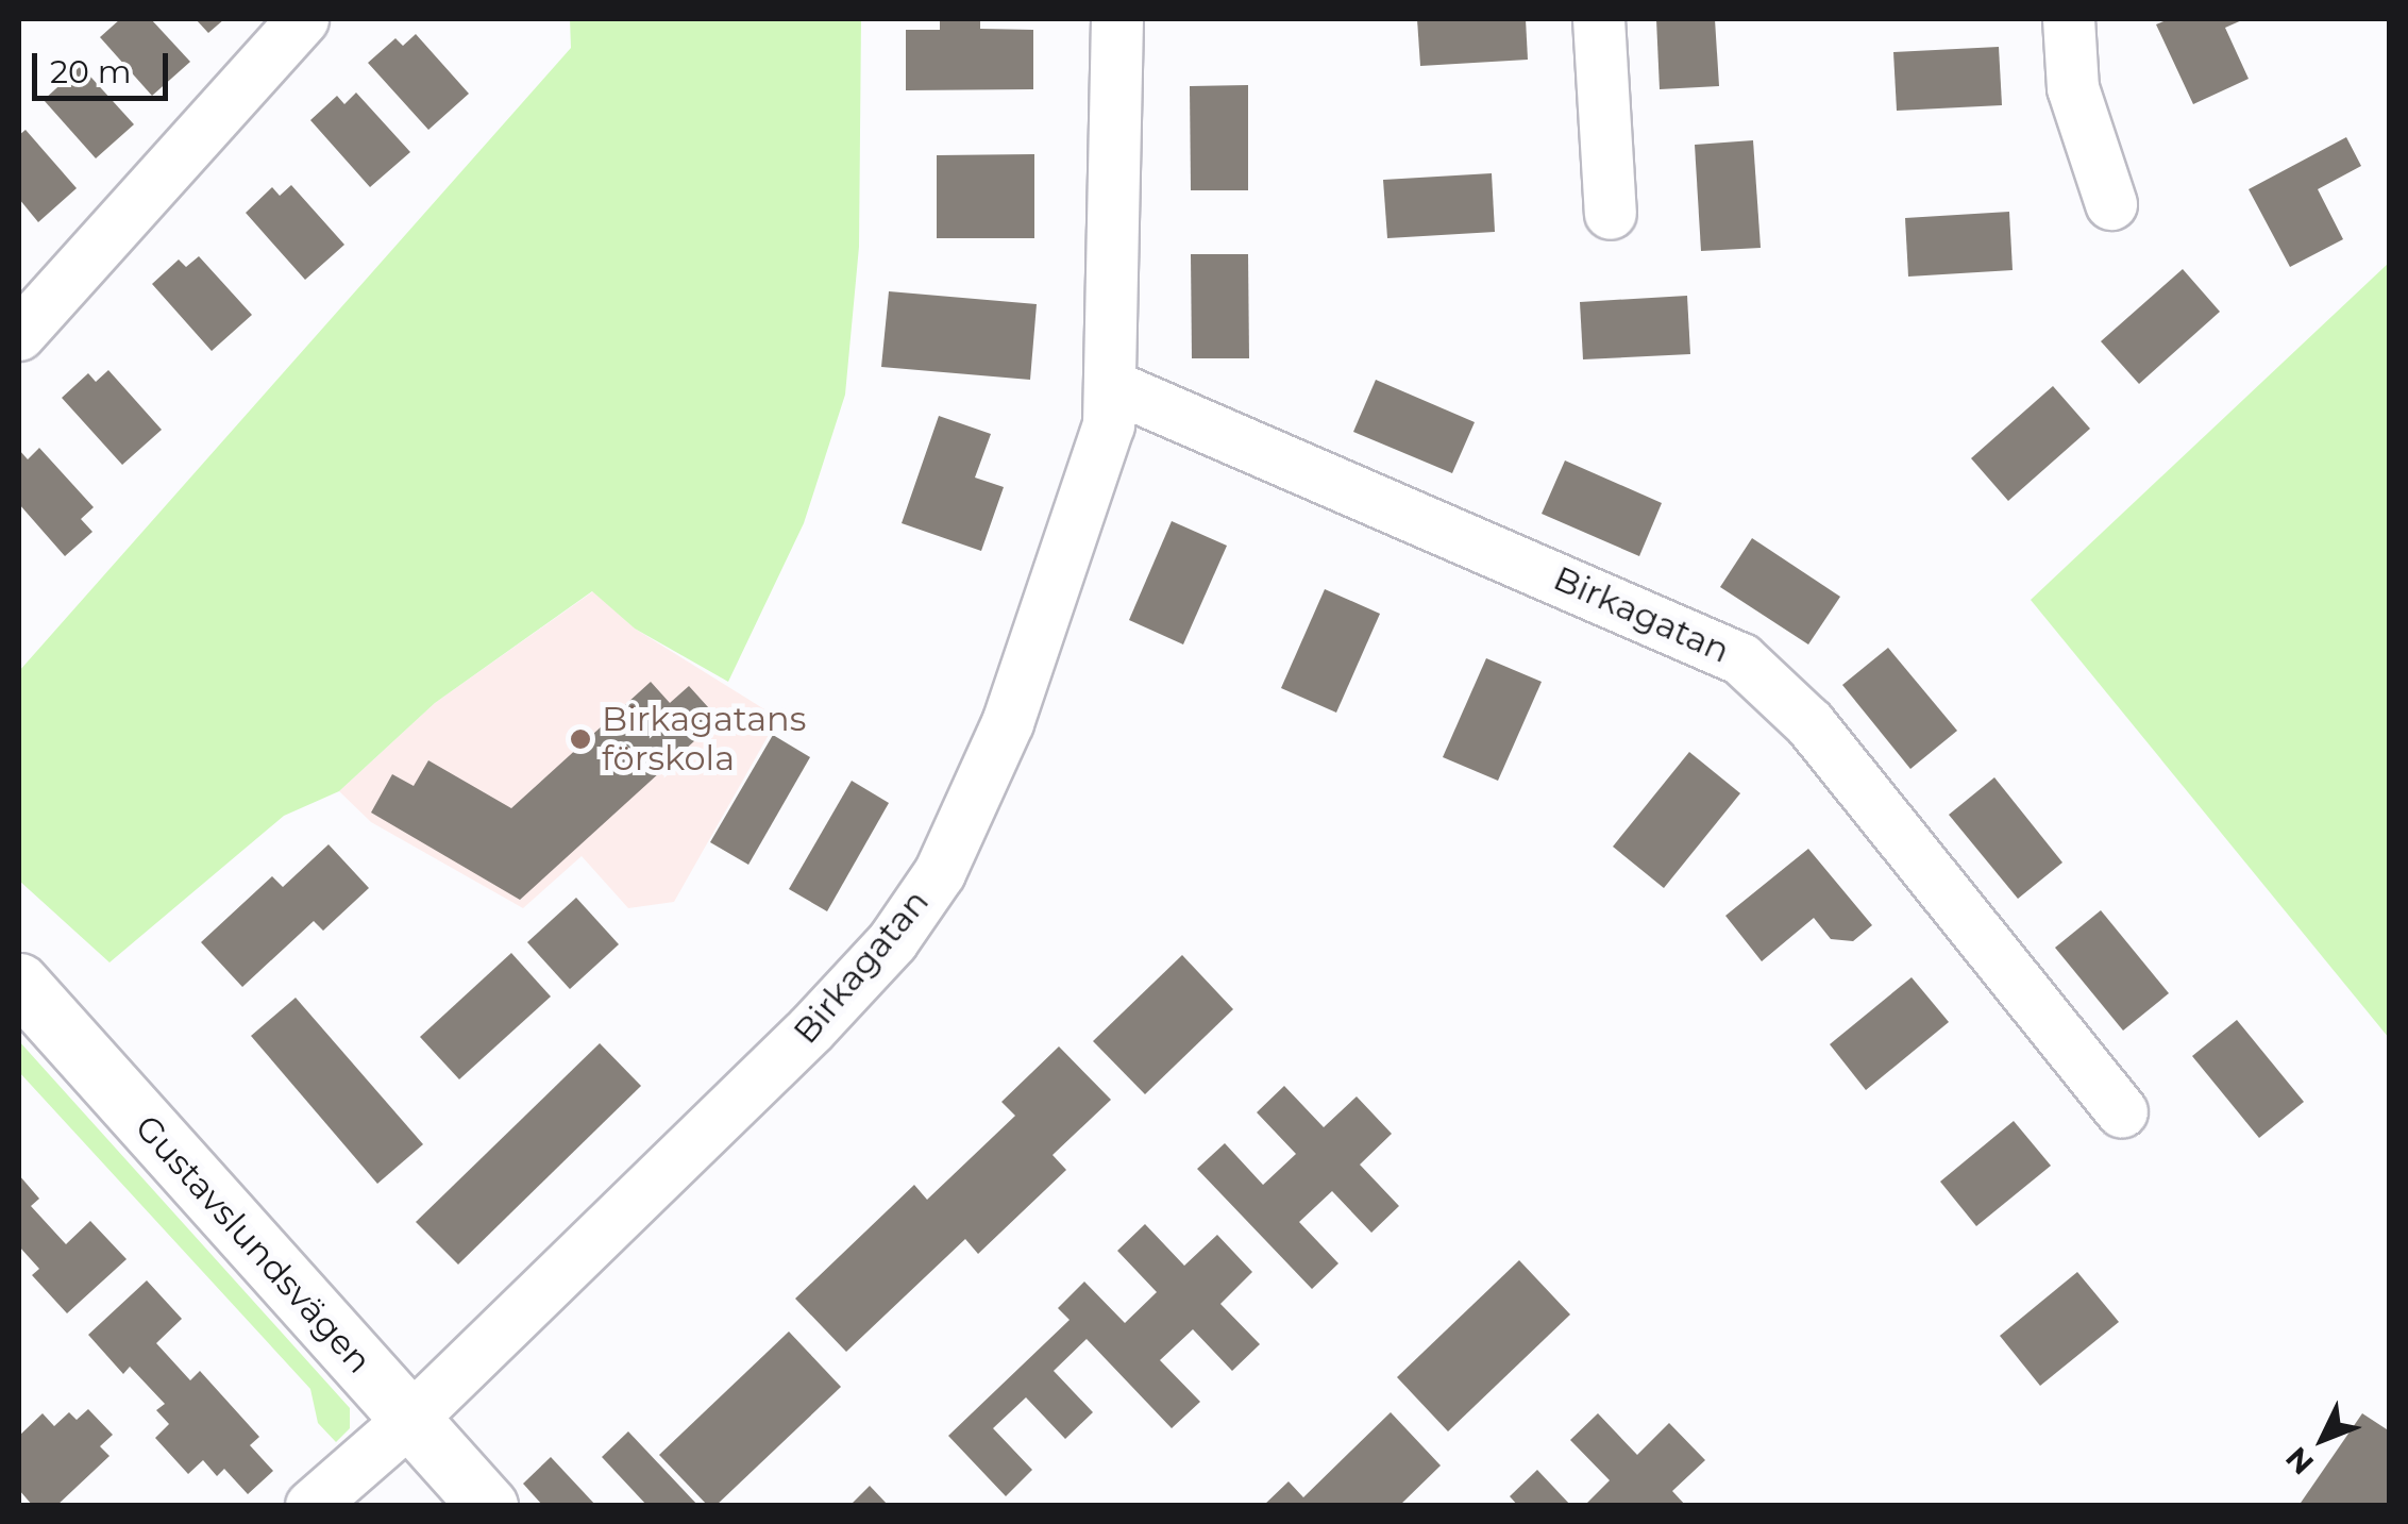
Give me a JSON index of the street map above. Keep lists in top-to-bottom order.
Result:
{
  "streets": {
    "street": ["Birkagatan", "Gustavslundsvägen"]
  },
  "crossings": [
    ["Birkagatan", "Gustavslundsvägen"]
  ],
  "places": ["Birkagatans förskola"],
  "scale_bar": "20 m",
  "north": "bottom left"
}
